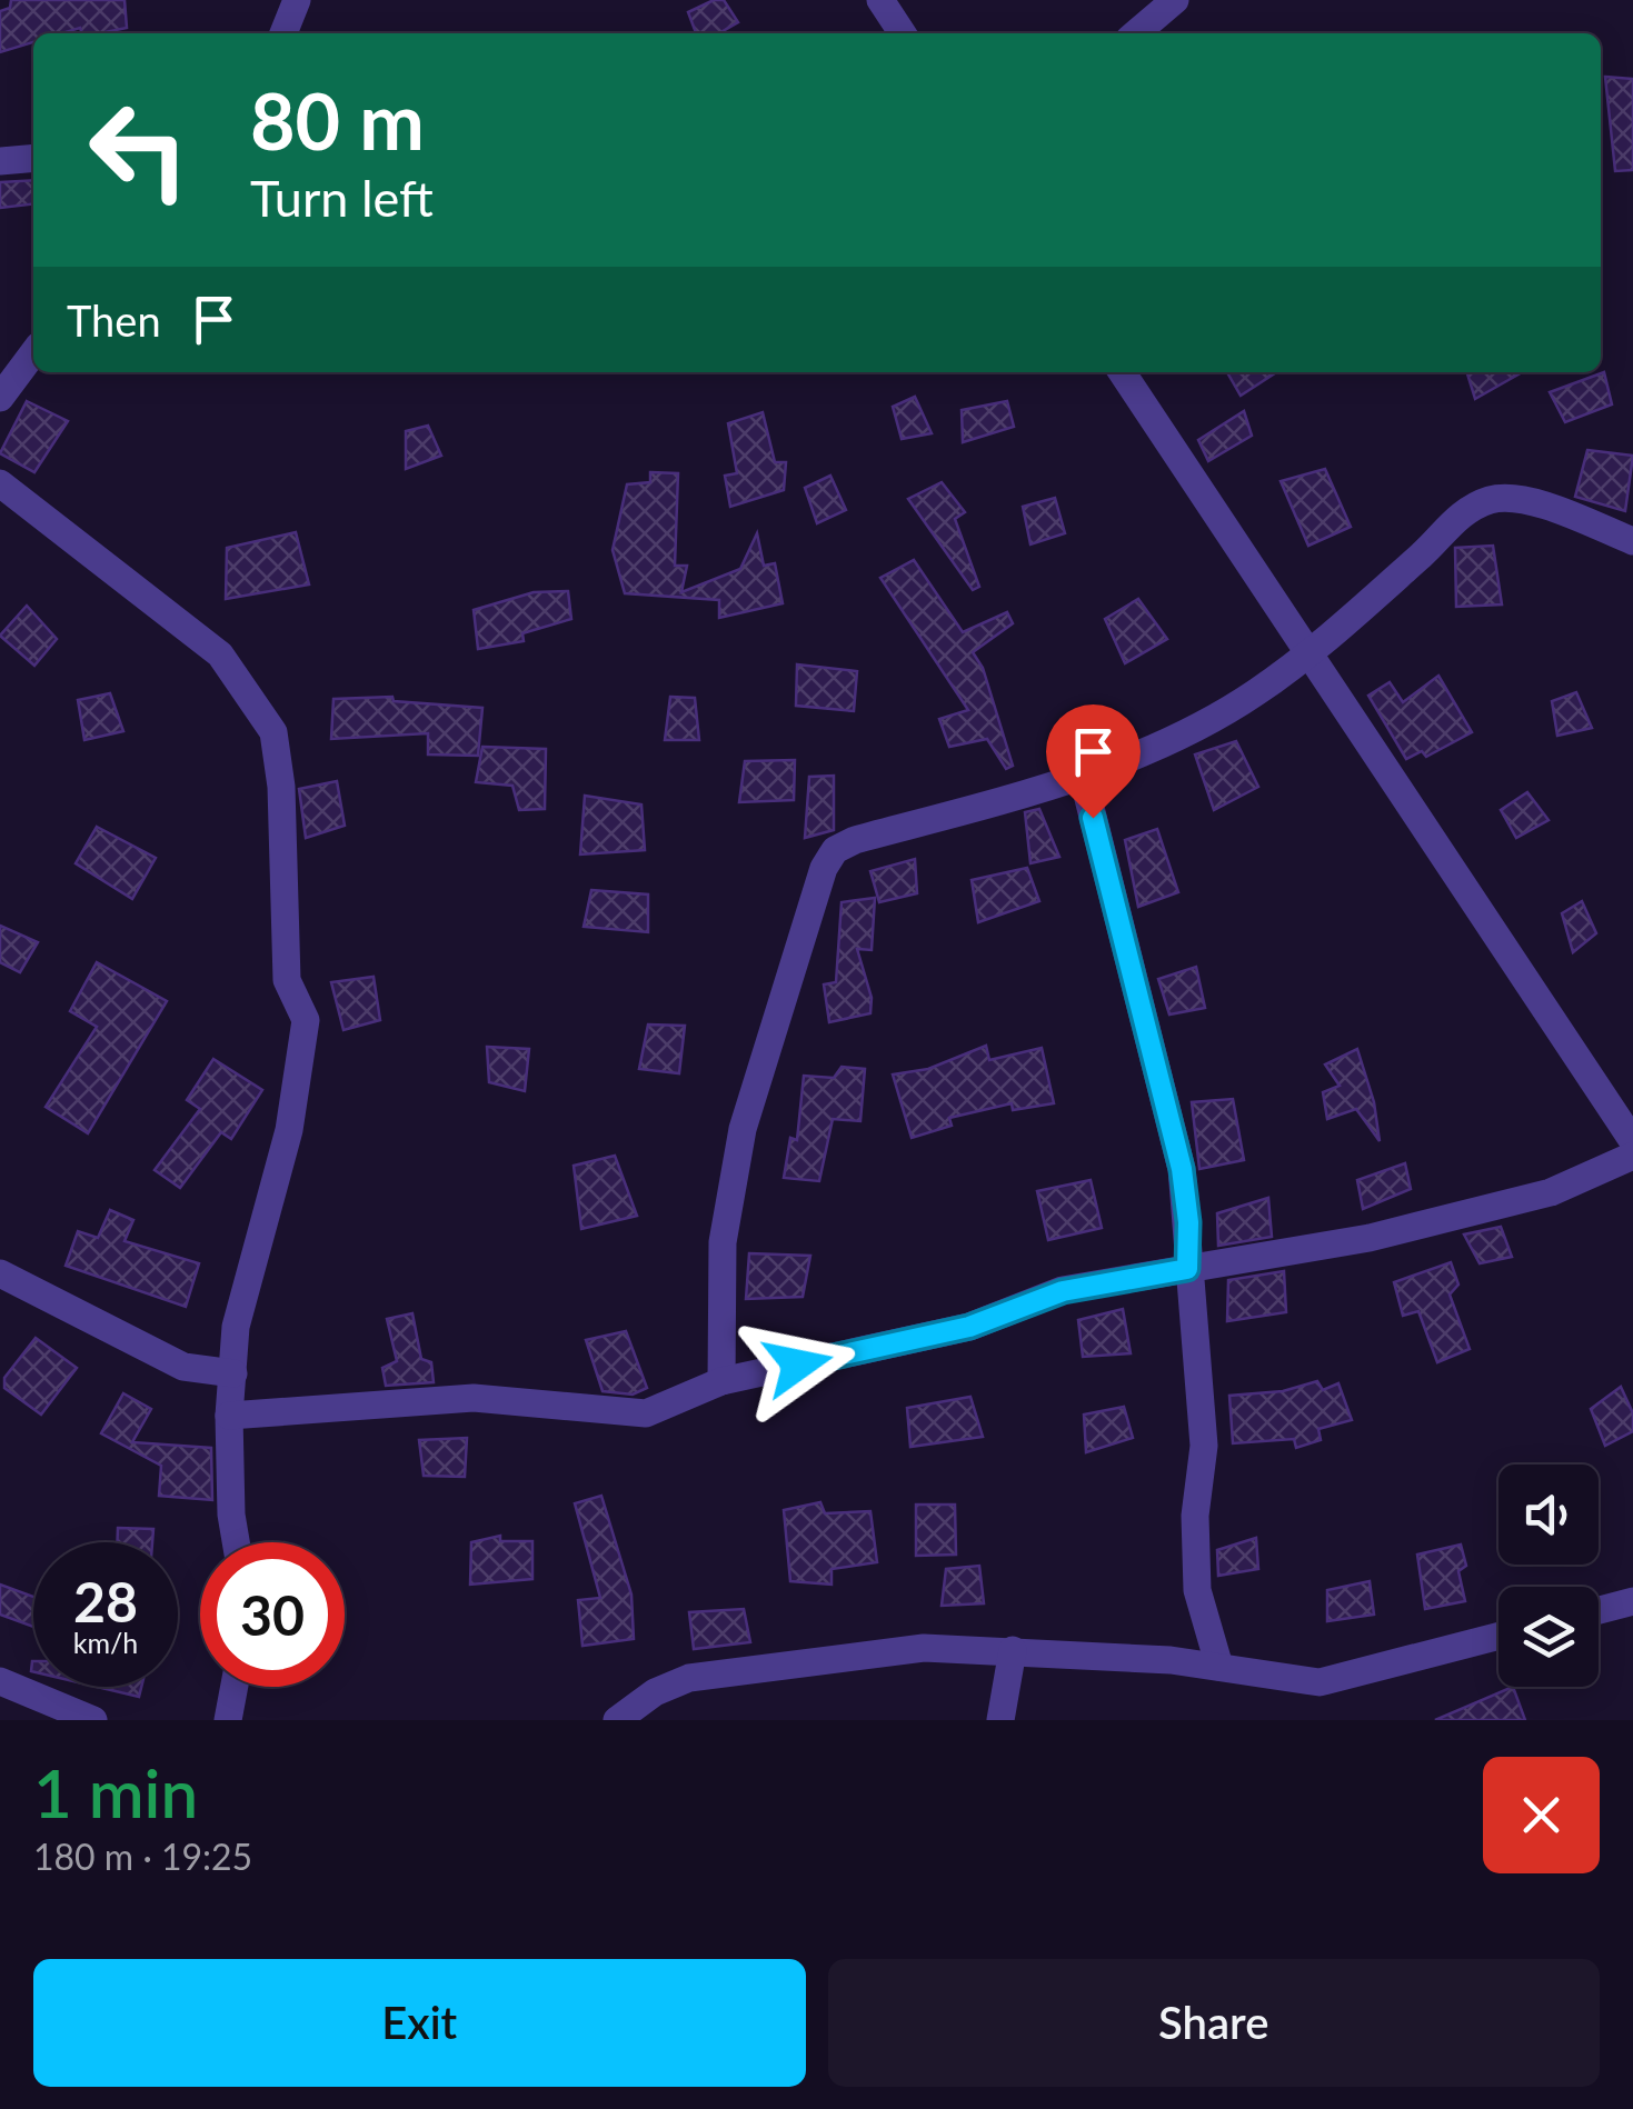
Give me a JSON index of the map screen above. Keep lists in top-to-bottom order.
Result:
{
  "page": {
    "turn": ["80 m", "Turn left"],
    "then": "Then",
    "speed": "28 km/h",
    "limit": "30",
    "heading": ["1 min", "180 m · 19:25"],
    "buttons": ["Exit", "Share"]
  }
}
